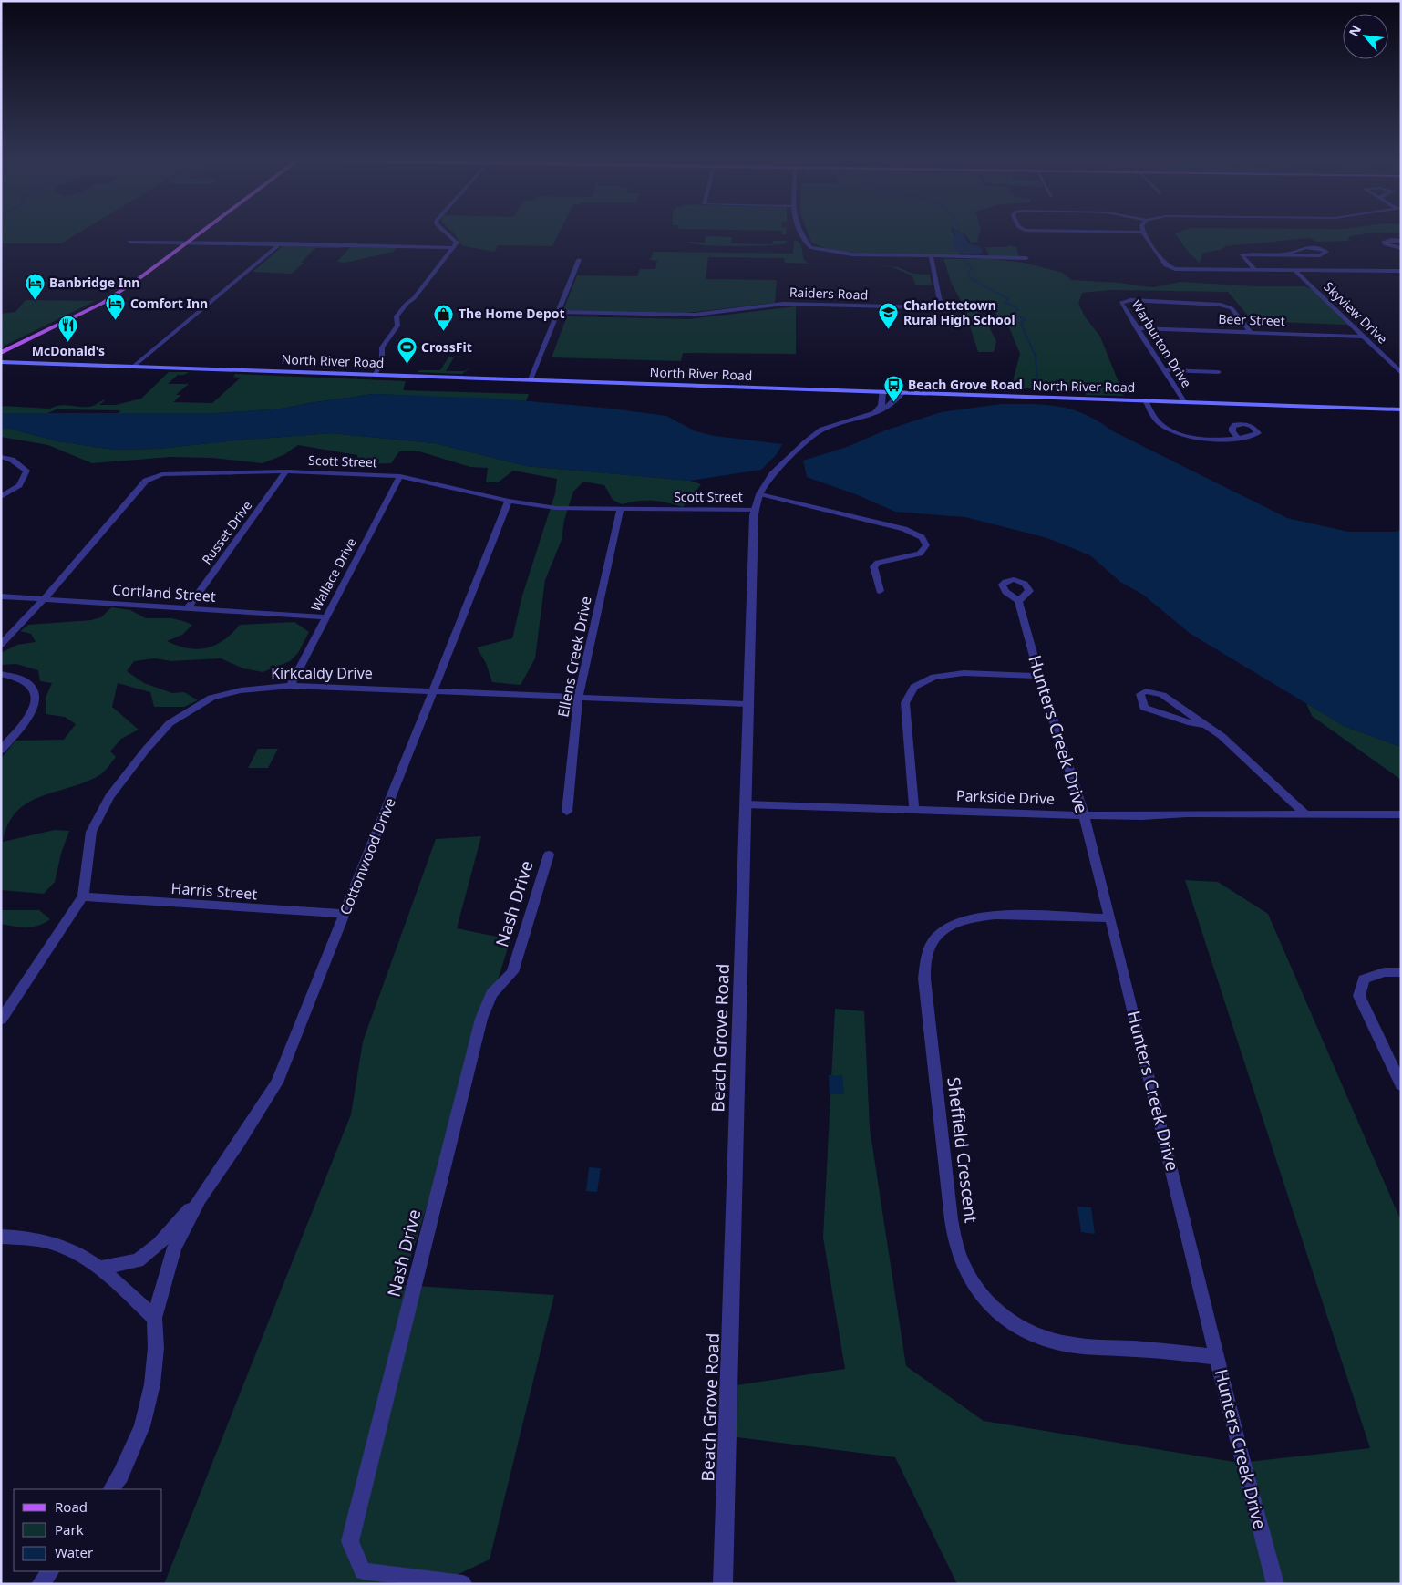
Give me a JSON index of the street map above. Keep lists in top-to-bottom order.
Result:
{
  "streets": {
    "main road": ["North River Road"],
    "street": [
      "Raiders Road",
      "Skyview Drive",
      "Beer Street",
      "Warburton Drive",
      "Scott Street",
      "Russet Drive",
      "Wallace Drive",
      "Cortland Street",
      "Ellens Creek Drive",
      "Kirkcaldy Drive",
      "Hunters Creek Drive",
      "Parkside Drive",
      "Cottonwood Drive",
      "Harris Street",
      "Nash Drive",
      "Beach Grove Road",
      "Sheffield Crescent"
    ]
  },
  "crossings": [
    ["Skyview Drive", "Beer Street"],
    ["Beer Street", "Warburton Drive"],
    ["Warburton Drive", "North River Road"],
    ["Scott Street", "Russet Drive"],
    ["Scott Street", "Wallace Drive"],
    ["Scott Street", "Cortland Street"],
    ["Scott Street", "Ellens Creek Drive"],
    ["Scott Street", "Cottonwood Drive"],
    ["Scott Street", "Beach Grove Road"],
    ["Russet Drive", "Cortland Street"],
    ["Wallace Drive", "Cortland Street"],
    ["Wallace Drive", "Kirkcaldy Drive"],
    ["Ellens Creek Drive", "Kirkcaldy Drive"],
    ["Kirkcaldy Drive", "Cottonwood Drive"],
    ["Kirkcaldy Drive", "Harris Street"],
    ["Kirkcaldy Drive", "Beach Grove Road"],
    ["Hunters Creek Drive", "Parkside Drive"],
    ["Hunters Creek Drive", "Sheffield Crescent"],
    ["Parkside Drive", "Beach Grove Road"],
    ["Cottonwood Drive", "Harris Street"]
  ],
  "places": {
    "hotel": ["Banbridge Inn", "Comfort Inn"],
    "school or university": ["Charlottetown Rural High School"],
    "shop": ["The Home Depot"],
    "restaurant": ["McDonald's"],
    "sports": ["CrossFit"],
    "bus stop": ["Beach Grove Road"]
  },
  "legend": ["Road", "Park", "Water"],
  "north": "top left"
}
